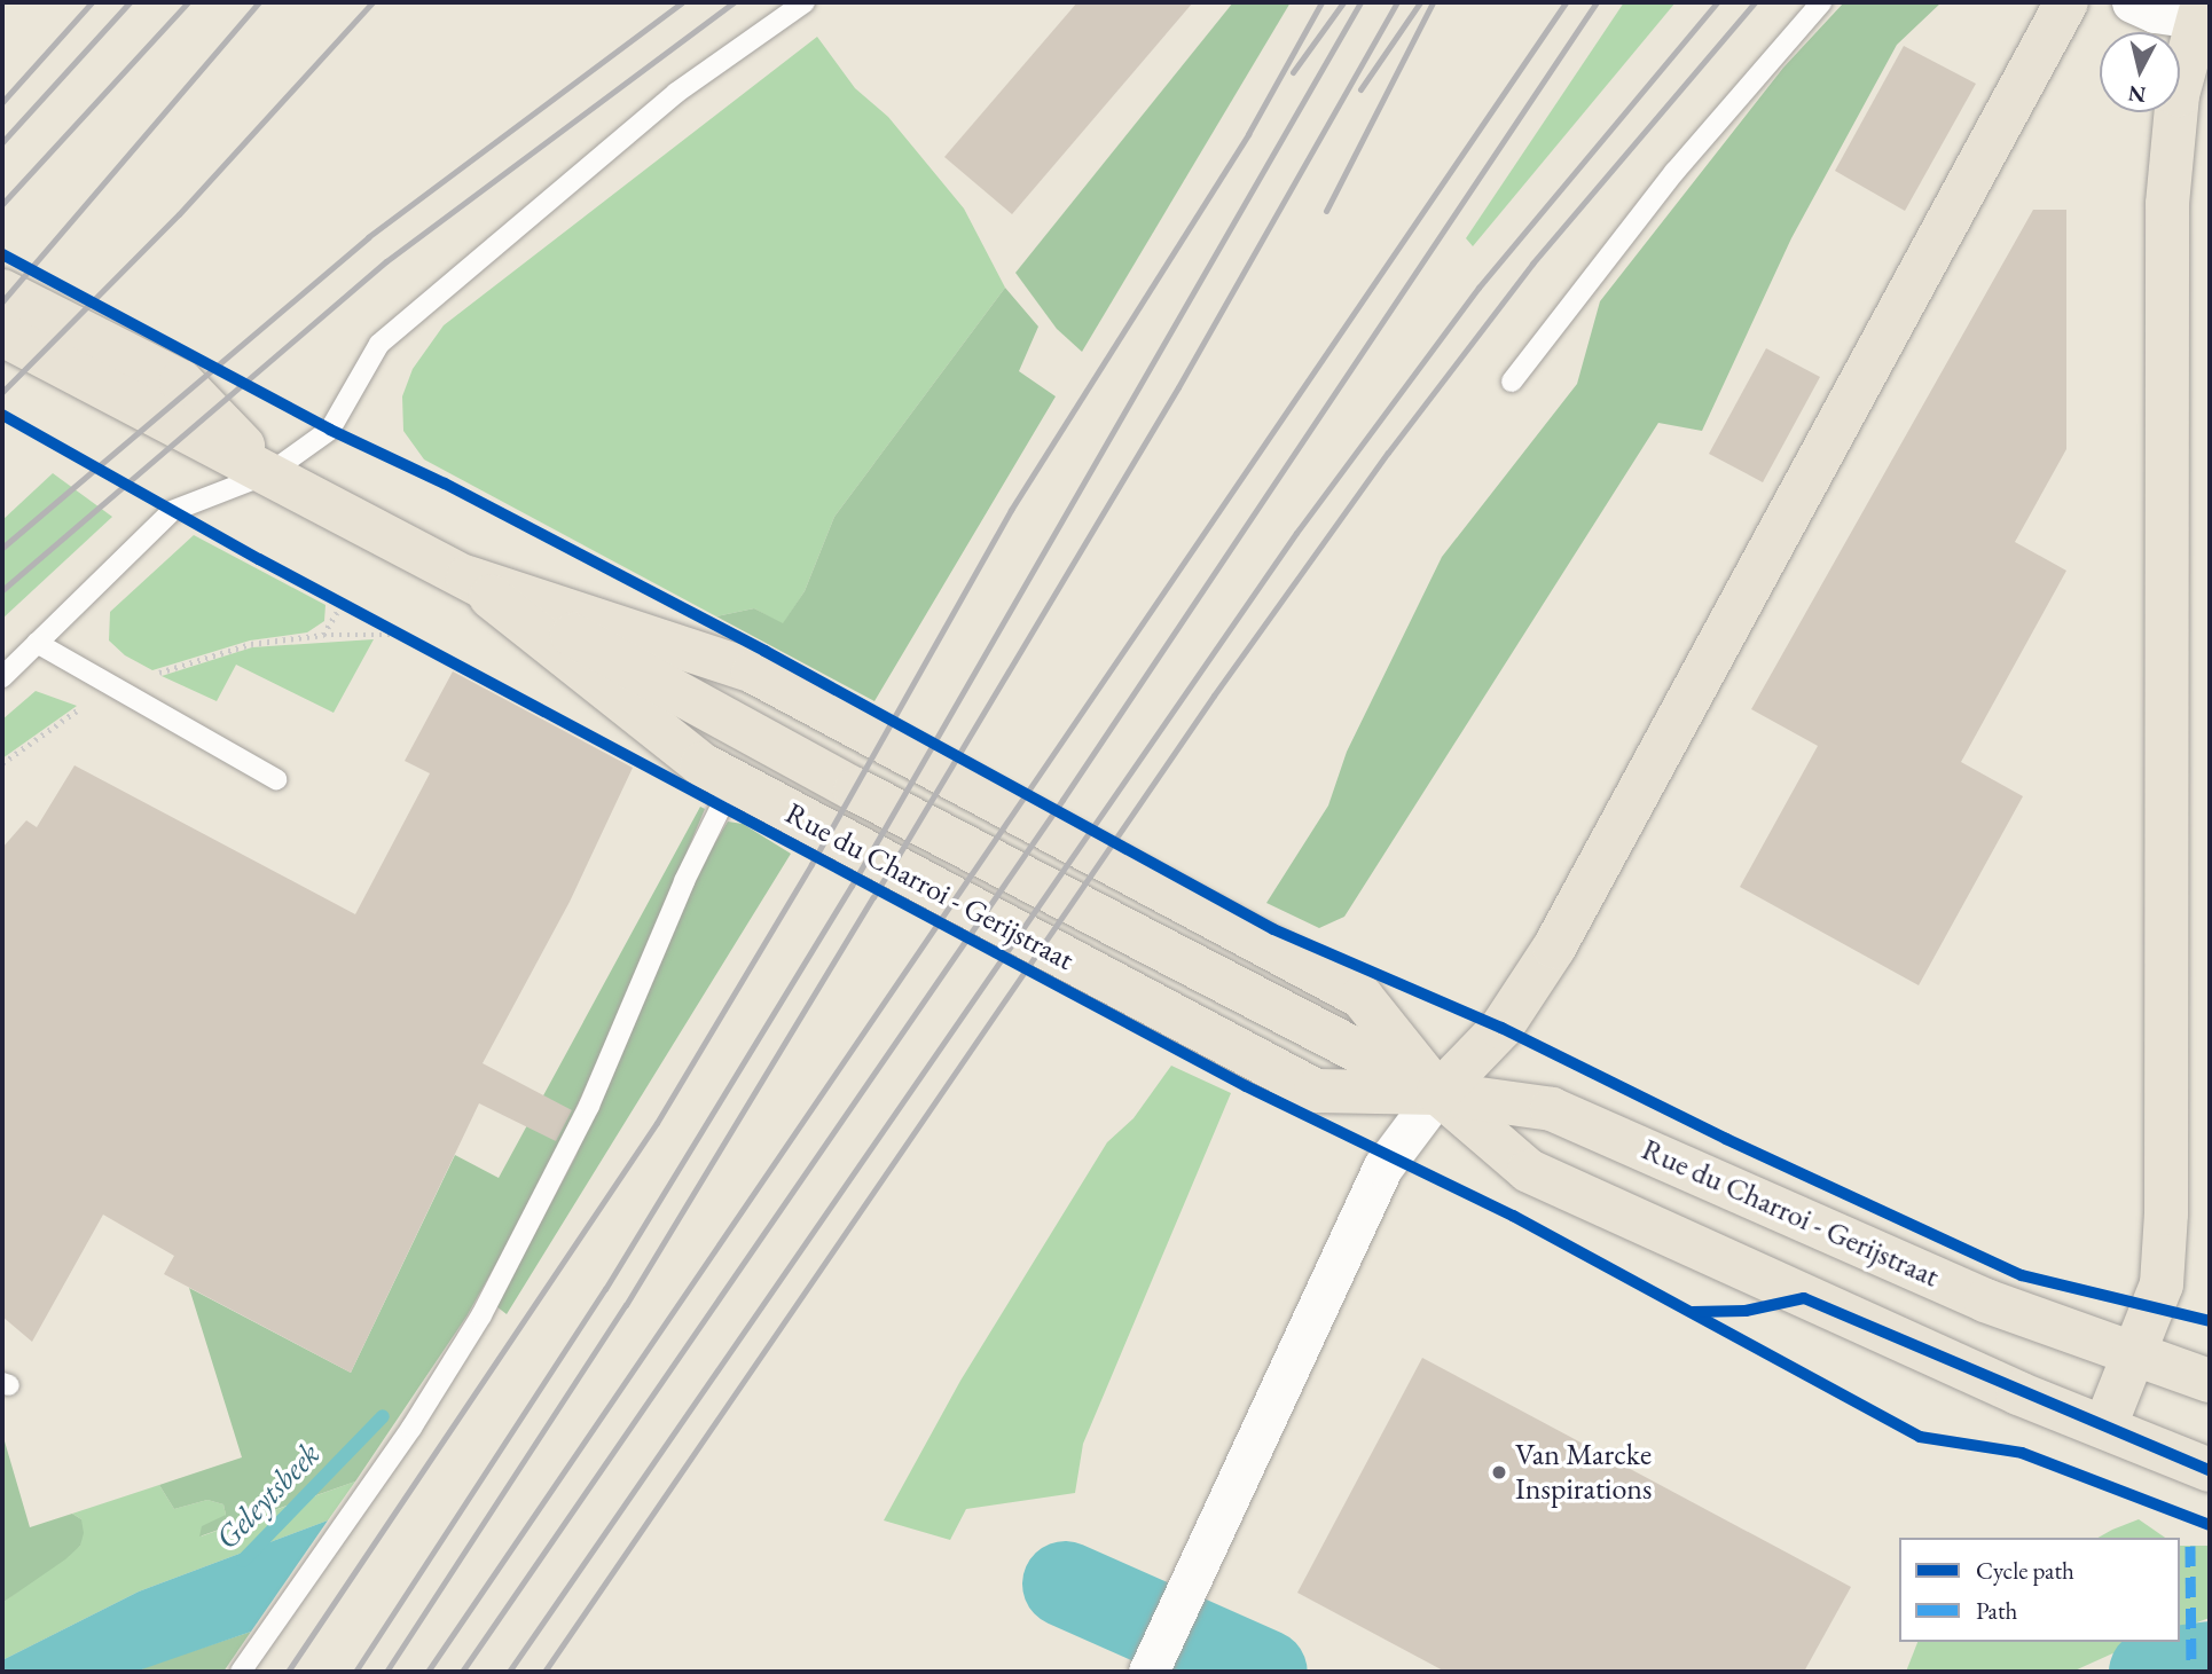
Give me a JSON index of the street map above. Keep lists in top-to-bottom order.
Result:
{
  "streets": {
    "main road": ["Rue du Charroi - Gerijstraat"]
  },
  "water": ["Geleytsbeek"],
  "places": ["Van Marcke Inspirations"],
  "legend": ["Cycle path", "Path"],
  "north": "bottom"
}
